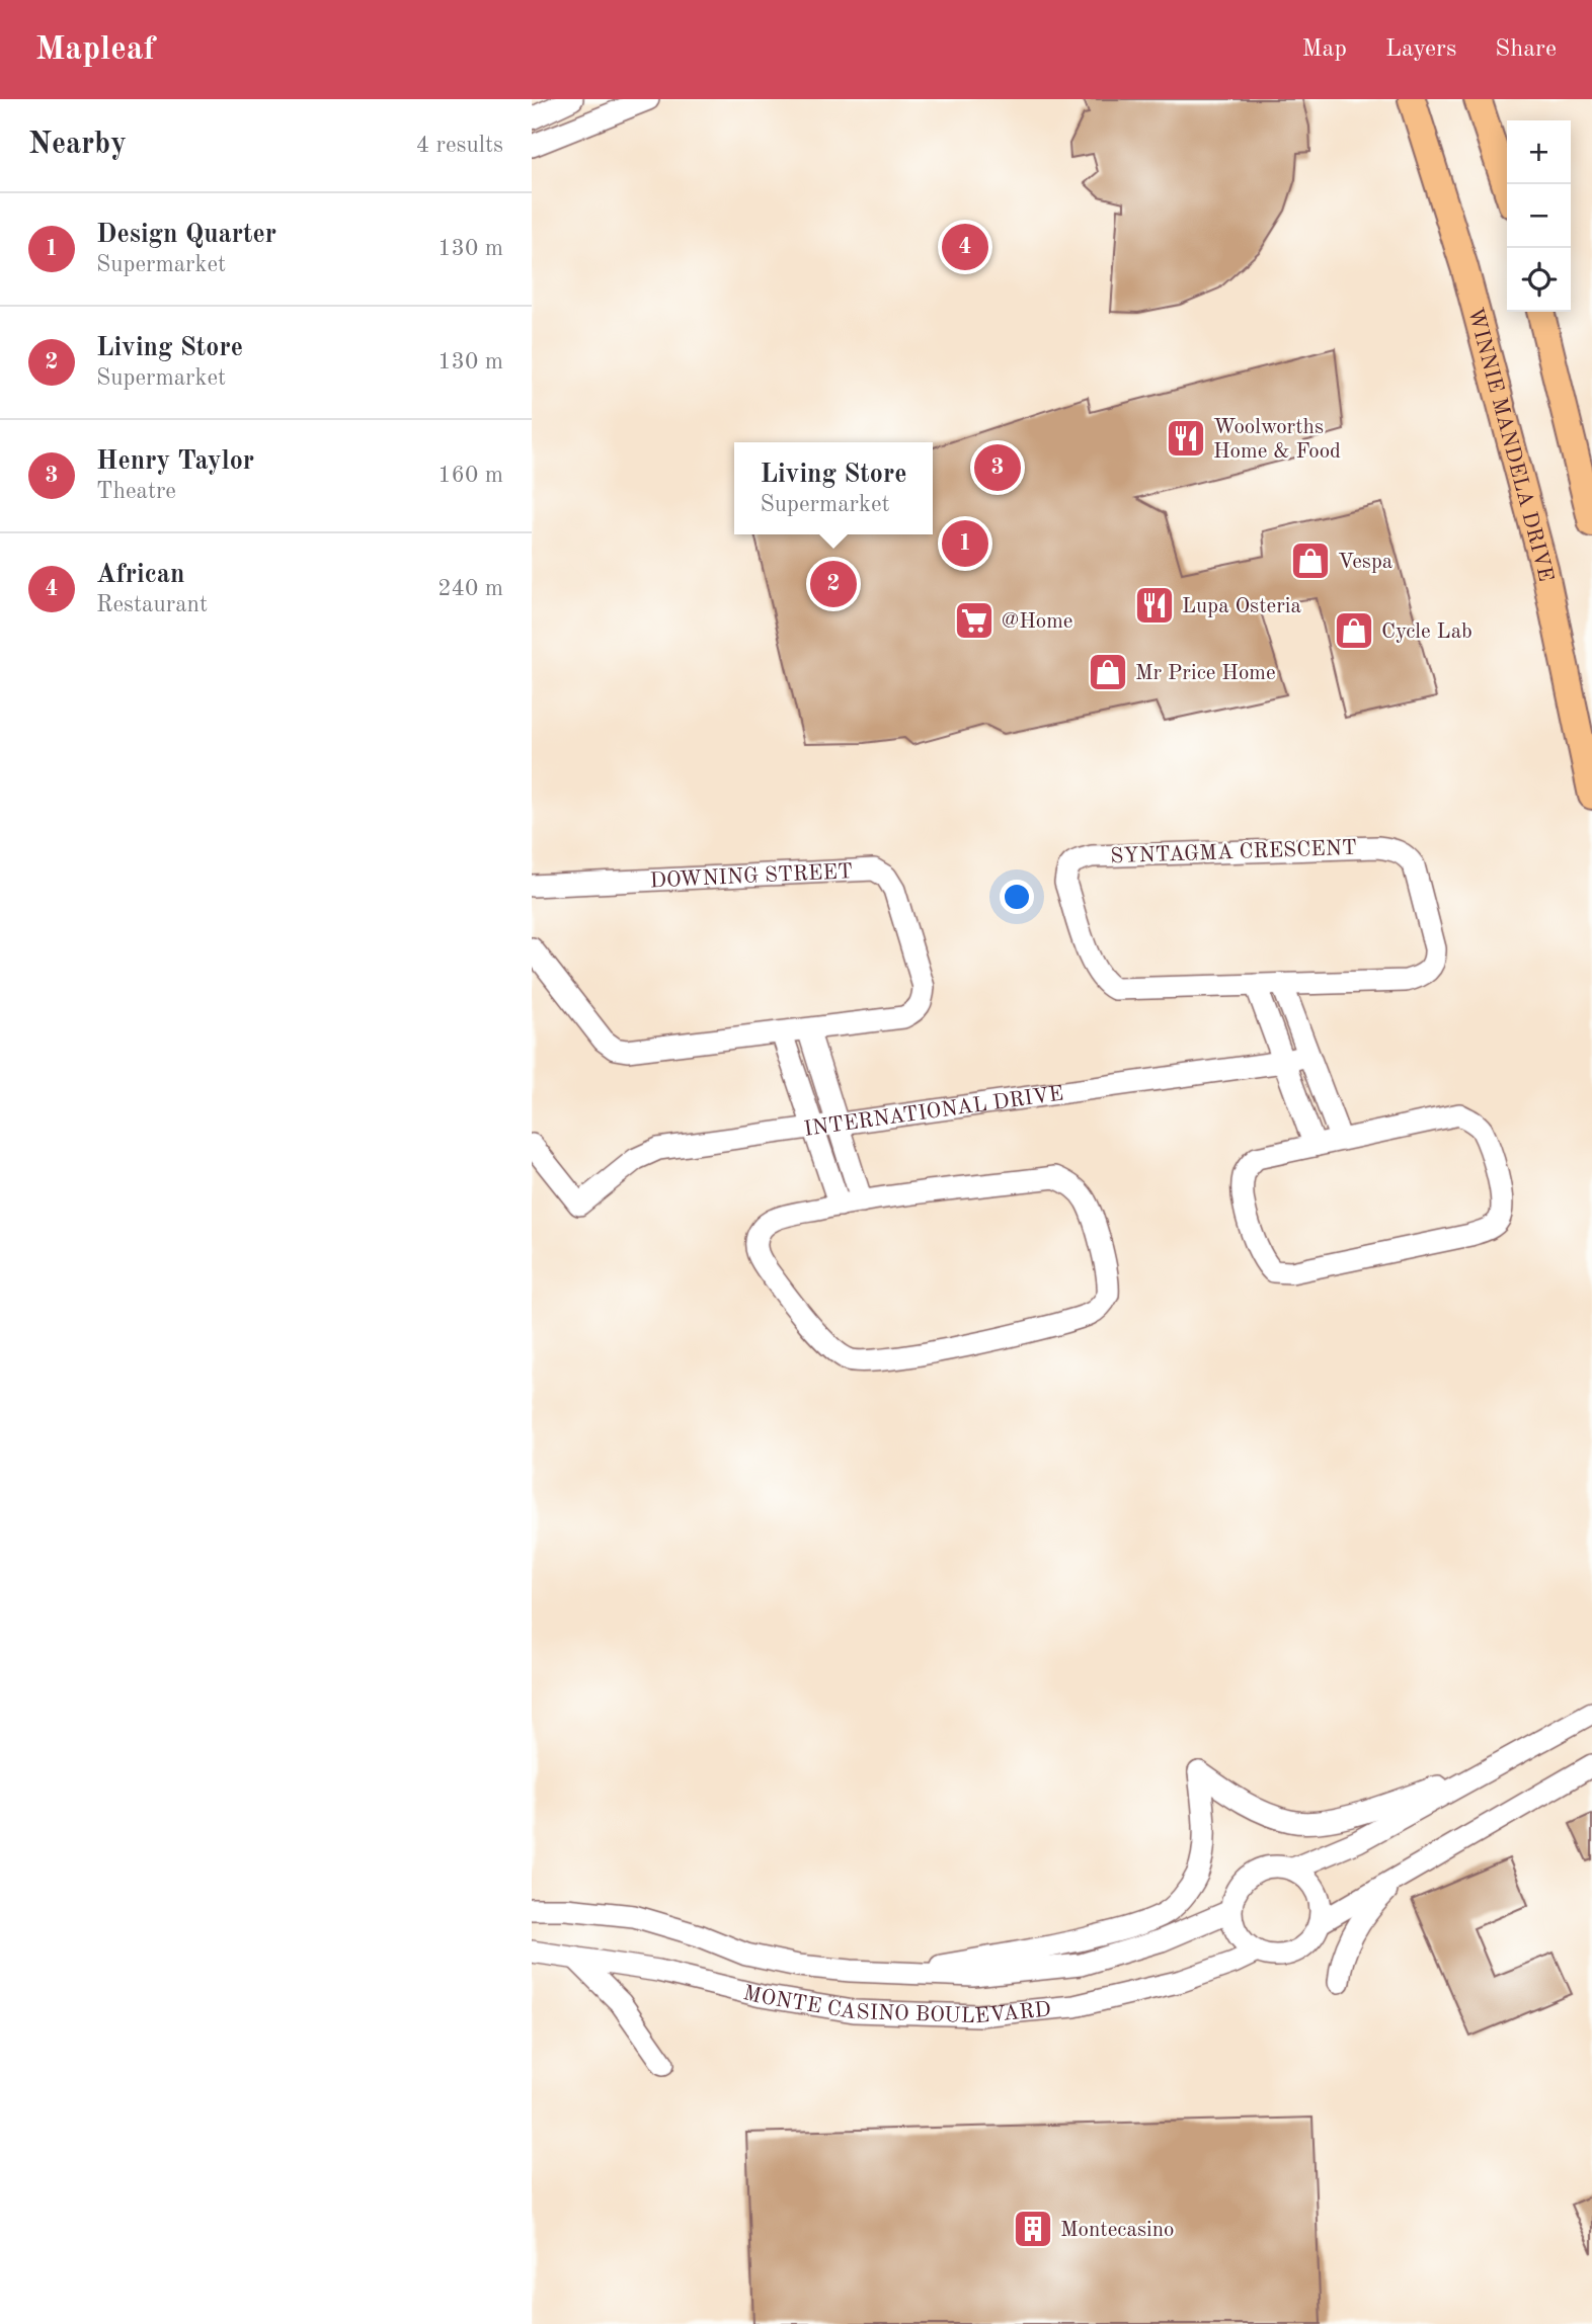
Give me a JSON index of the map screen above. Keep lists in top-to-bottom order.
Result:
{
  "streets": {
    "main road": ["WINNIE MANDELA DRIVE"],
    "street": [
      "SYNTAGMA CRESCENT",
      "DOWNING STREET",
      "INTERNATIONAL DRIVE",
      "MONTE CASINO BOULEVARD"
    ]
  },
  "places": {
    "restaurant": ["Woolworths Home & Food", "Lupa Osteria"],
    "shop": ["Vespa", "Cycle Lab", "Mr Price Home"],
    "supermarket": ["@Home"],
    "building": ["Montecasino"]
  },
  "page": {
    "header": "Mapleaf",
    "nav": ["Map", "Layers", "Share"],
    "heading": ["Nearby", "4 results"],
    "map_buttons": ["+", "−"],
    "list": [
      {
        "mark": "1",
        "name": "Design Quarter",
        "note": "Supermarket",
        "value": "130 m"
      },
      {
        "mark": "2",
        "name": "Living Store",
        "note": "Supermarket",
        "value": "130 m"
      },
      {
        "mark": "3",
        "name": "Henry Taylor",
        "note": "Theatre",
        "value": "160 m"
      },
      {
        "mark": "4",
        "name": "African",
        "note": "Restaurant",
        "value": "240 m"
      }
    ],
    "pins": [
      "4",
      "3",
      "1",
      "2"
    ],
    "popup": ["Living Store", "Supermarket"]
  }
}
